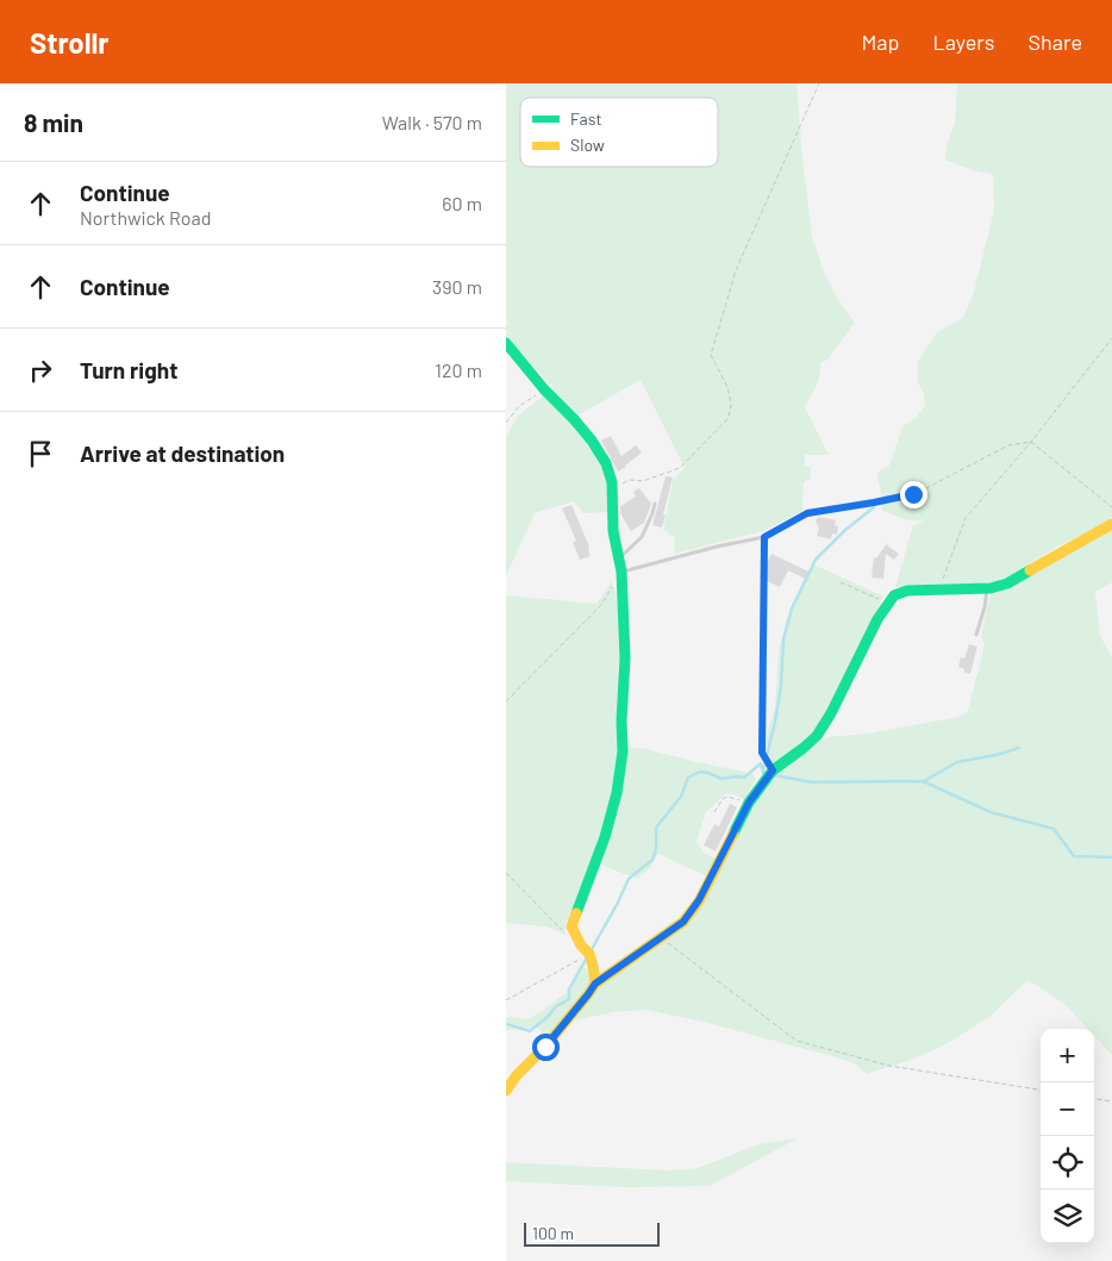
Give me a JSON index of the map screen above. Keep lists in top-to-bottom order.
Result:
{
  "legend": ["Fast", "Slow"],
  "scale_bar": "100 m",
  "page": {
    "header": "Strollr",
    "nav": ["Map", "Layers", "Share"],
    "heading": ["8 min", "Walk · 570 m"],
    "list": [
      ["Continue", "Northwick Road", "60 m"],
      ["Continue", "390 m"],
      ["Turn right", "120 m"],
      "Arrive at destination"
    ],
    "map_buttons": ["+", "−"],
    "scale": "100 m"
  }
}
